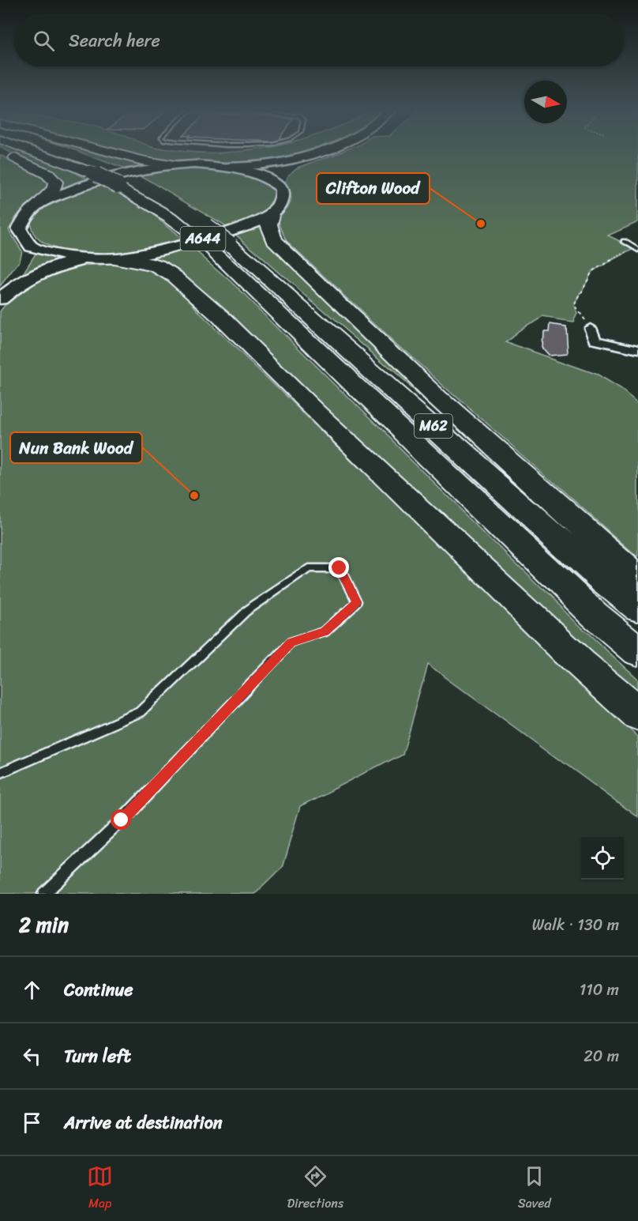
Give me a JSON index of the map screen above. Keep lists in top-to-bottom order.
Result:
{
  "streets": {
    "highway": ["A644", "M62"]
  },
  "places": ["Clifton Wood", "Nun Bank Wood"],
  "north": "right",
  "page": {
    "search": "Search here",
    "heading": ["2 min", "Walk · 130 m"],
    "list": [
      ["Continue", "110 m"],
      ["Turn left", "20 m"],
      "Arrive at destination"
    ],
    "nav": ["Map", "Directions", "Saved"]
  }
}
